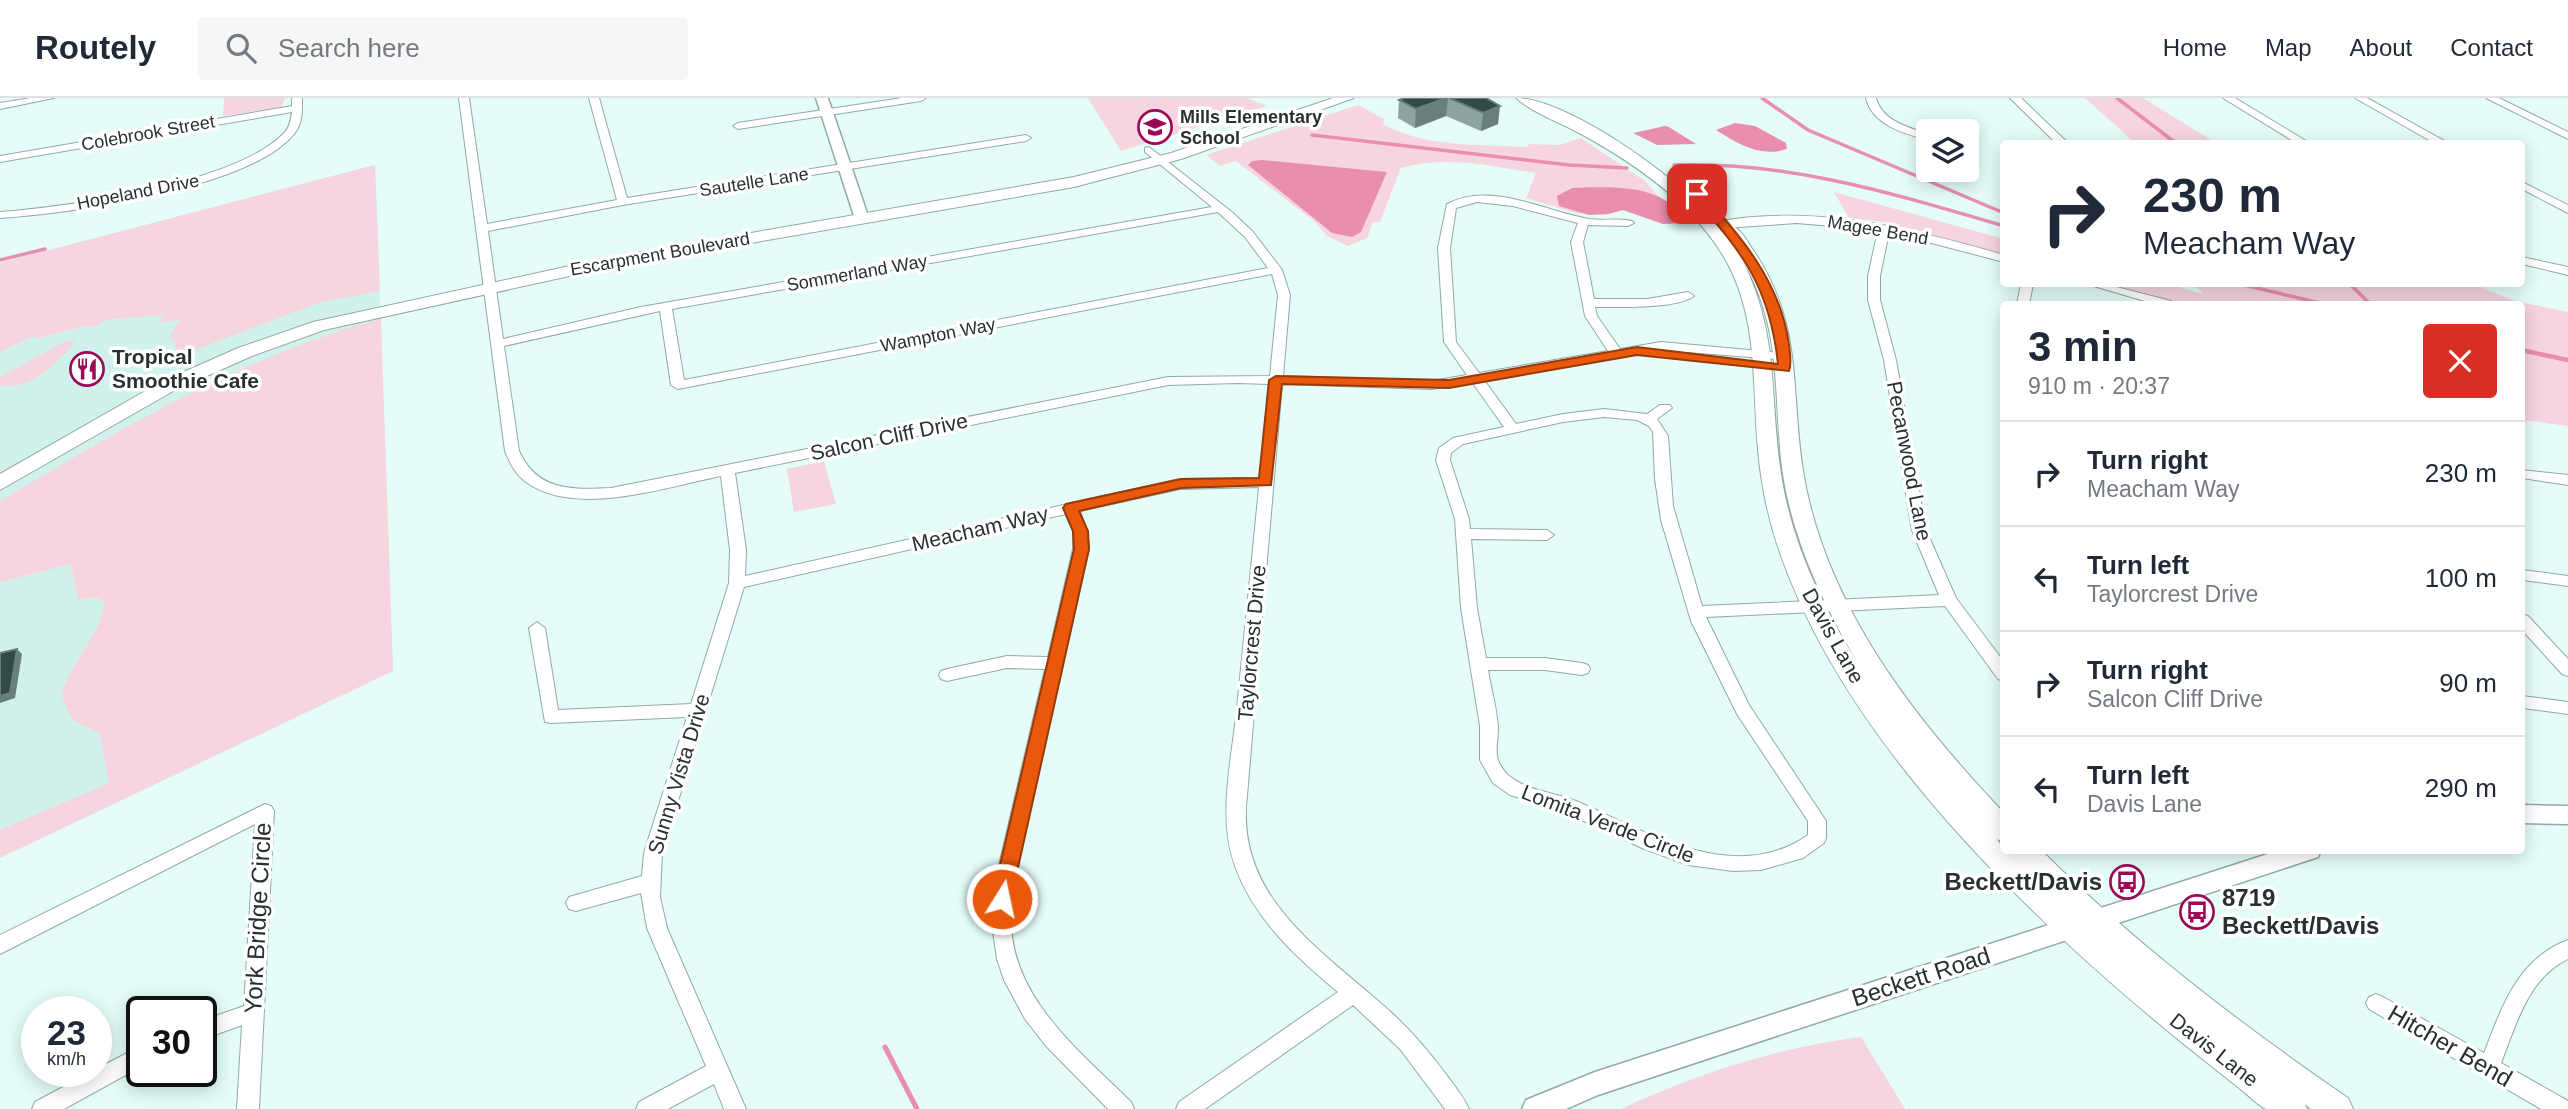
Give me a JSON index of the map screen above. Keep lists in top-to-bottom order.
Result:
{
  "streets": {
    "main road": ["Escarpment Boulevard", "Davis Lane"],
    "street": [
      "Colebrook Street",
      "Sautelle Lane",
      "Hopeland Drive",
      "Magee Bend",
      "Sommerland Way",
      "Wampton Way",
      "Salcon Cliff Drive",
      "Pecanwood Lane",
      "Meacham Way",
      "Taylorcrest Drive",
      "Sunny Vista Drive",
      "Lomita Verde Circle",
      "York Bridge Circle",
      "Beckett Road",
      "Hitcher Bend"
    ]
  },
  "crossings": [
    ["Colebrook Street", "Hopeland Drive"],
    ["Sautelle Lane", "Salcon Cliff Drive"],
    ["Magee Bend", "Pecanwood Lane"],
    ["Magee Bend", "Davis Lane"],
    ["Escarpment Boulevard", "Salcon Cliff Drive"],
    ["Escarpment Boulevard", "Taylorcrest Drive"],
    ["Sommerland Way", "Wampton Way"],
    ["Sommerland Way", "Salcon Cliff Drive"],
    ["Sommerland Way", "Taylorcrest Drive"],
    ["Wampton Way", "Taylorcrest Drive"],
    ["Salcon Cliff Drive", "Davis Lane"],
    ["Salcon Cliff Drive", "Taylorcrest Drive"],
    ["Salcon Cliff Drive", "Sunny Vista Drive"],
    ["Meacham Way", "Taylorcrest Drive"],
    ["Meacham Way", "Sunny Vista Drive"],
    ["Davis Lane", "Beckett Road"]
  ],
  "places": {
    "school or university": ["Mills Elementary School"],
    "restaurant": ["Tropical Smoothie Cafe"],
    "bus stop": ["Beckett/Davis", "8719 Beckett/Davis"]
  },
  "page": {
    "header": "Routely",
    "search": "Search here",
    "nav": [
      "Home",
      "Map",
      "About",
      "Contact"
    ],
    "turn": ["230 m", "Meacham Way"],
    "heading": ["3 min", "910 m · 20:37"],
    "list": [
      {
        "name": "Turn right",
        "note": "Meacham Way",
        "value": "230 m"
      },
      {
        "name": "Turn left",
        "note": "Taylorcrest Drive",
        "value": "100 m"
      },
      {
        "name": "Turn right",
        "note": "Salcon Cliff Drive",
        "value": "90 m"
      },
      {
        "name": "Turn left",
        "note": "Davis Lane",
        "value": "290 m"
      }
    ],
    "speed": "23 km/h",
    "limit": "30"
  }
}
